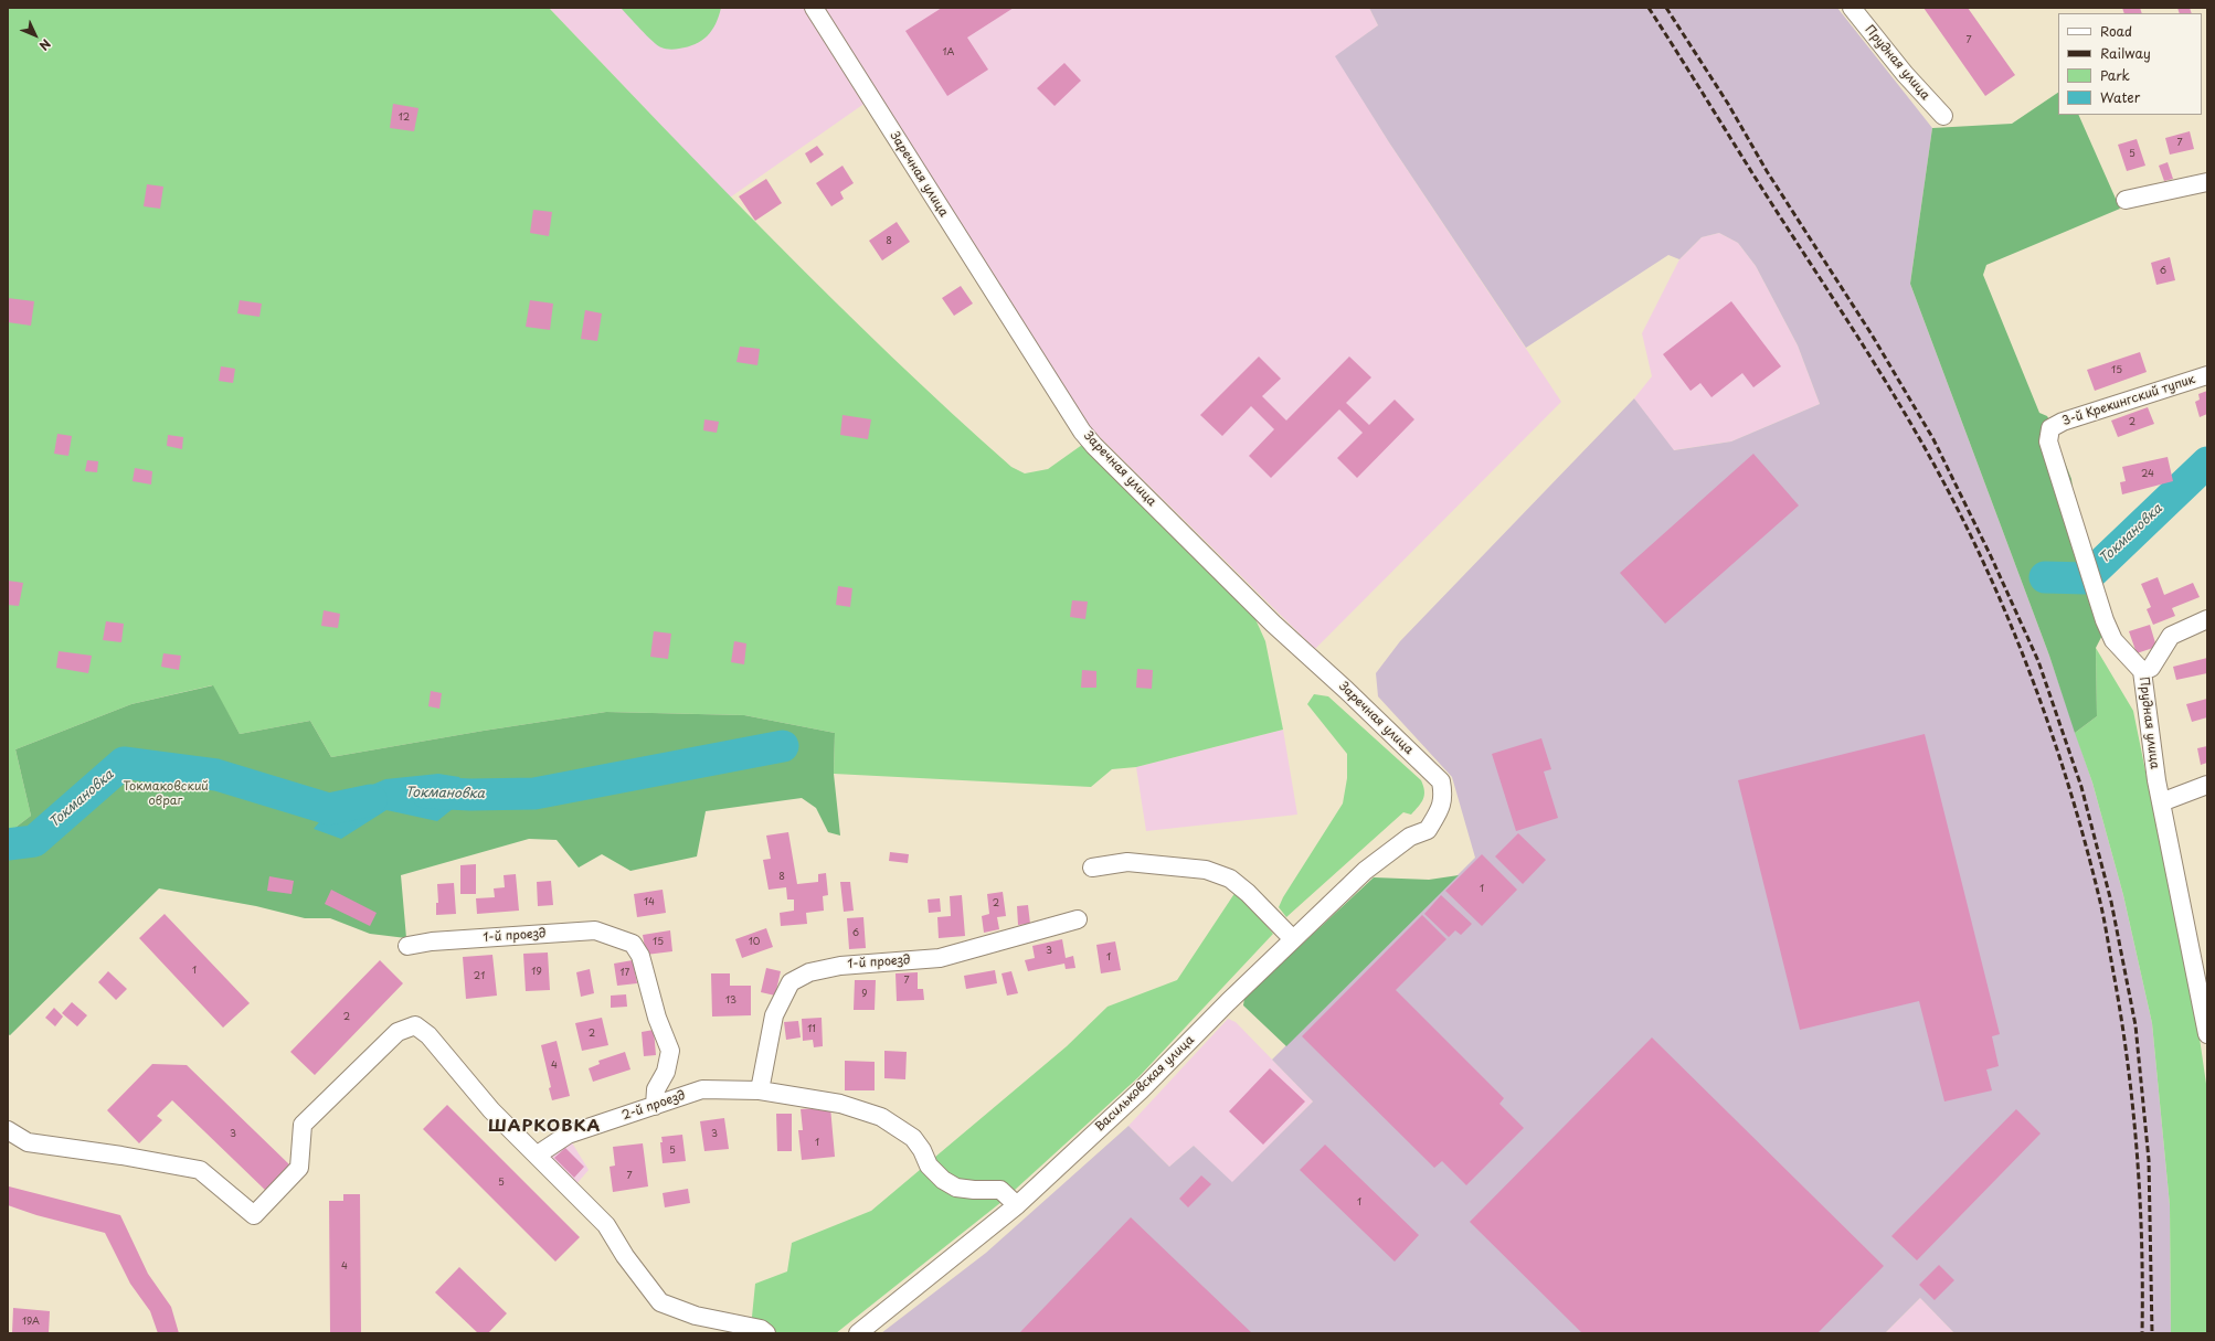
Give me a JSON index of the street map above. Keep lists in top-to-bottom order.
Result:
{
  "streets": {
    "street": [
      "Прудная улица",
      "Заречная улица",
      "3-й Крекингский тупик",
      "1-й проезд",
      "Васильковская улица",
      "2-й проезд"
    ]
  },
  "crossings": [
    ["Прудная улица", "3-й Крекингский тупик"],
    ["Заречная улица", "Васильковская улица"],
    ["1-й проезд", "2-й проезд"],
    ["Васильковская улица", "2-й проезд"]
  ],
  "districts": ["ШАРКОВКА"],
  "water": ["Токмановка"],
  "parks": ["Токмаковский овраг"],
  "house_numbers": [
    "7",
    "1А",
    "12",
    "7",
    "5",
    "8",
    "6",
    "15",
    "2",
    "24",
    "8",
    "1",
    "14",
    "2",
    "6",
    "15",
    "10",
    "3",
    "1",
    "1",
    "19",
    "17",
    "21",
    "7",
    "9",
    "13",
    "2",
    "11",
    "2",
    "4",
    "3",
    "3",
    "1",
    "5",
    "7",
    "5",
    "1",
    "4",
    "19А"
  ],
  "legend": [
    "Road",
    "Railway",
    "Park",
    "Water"
  ],
  "north": "bottom right"
}
